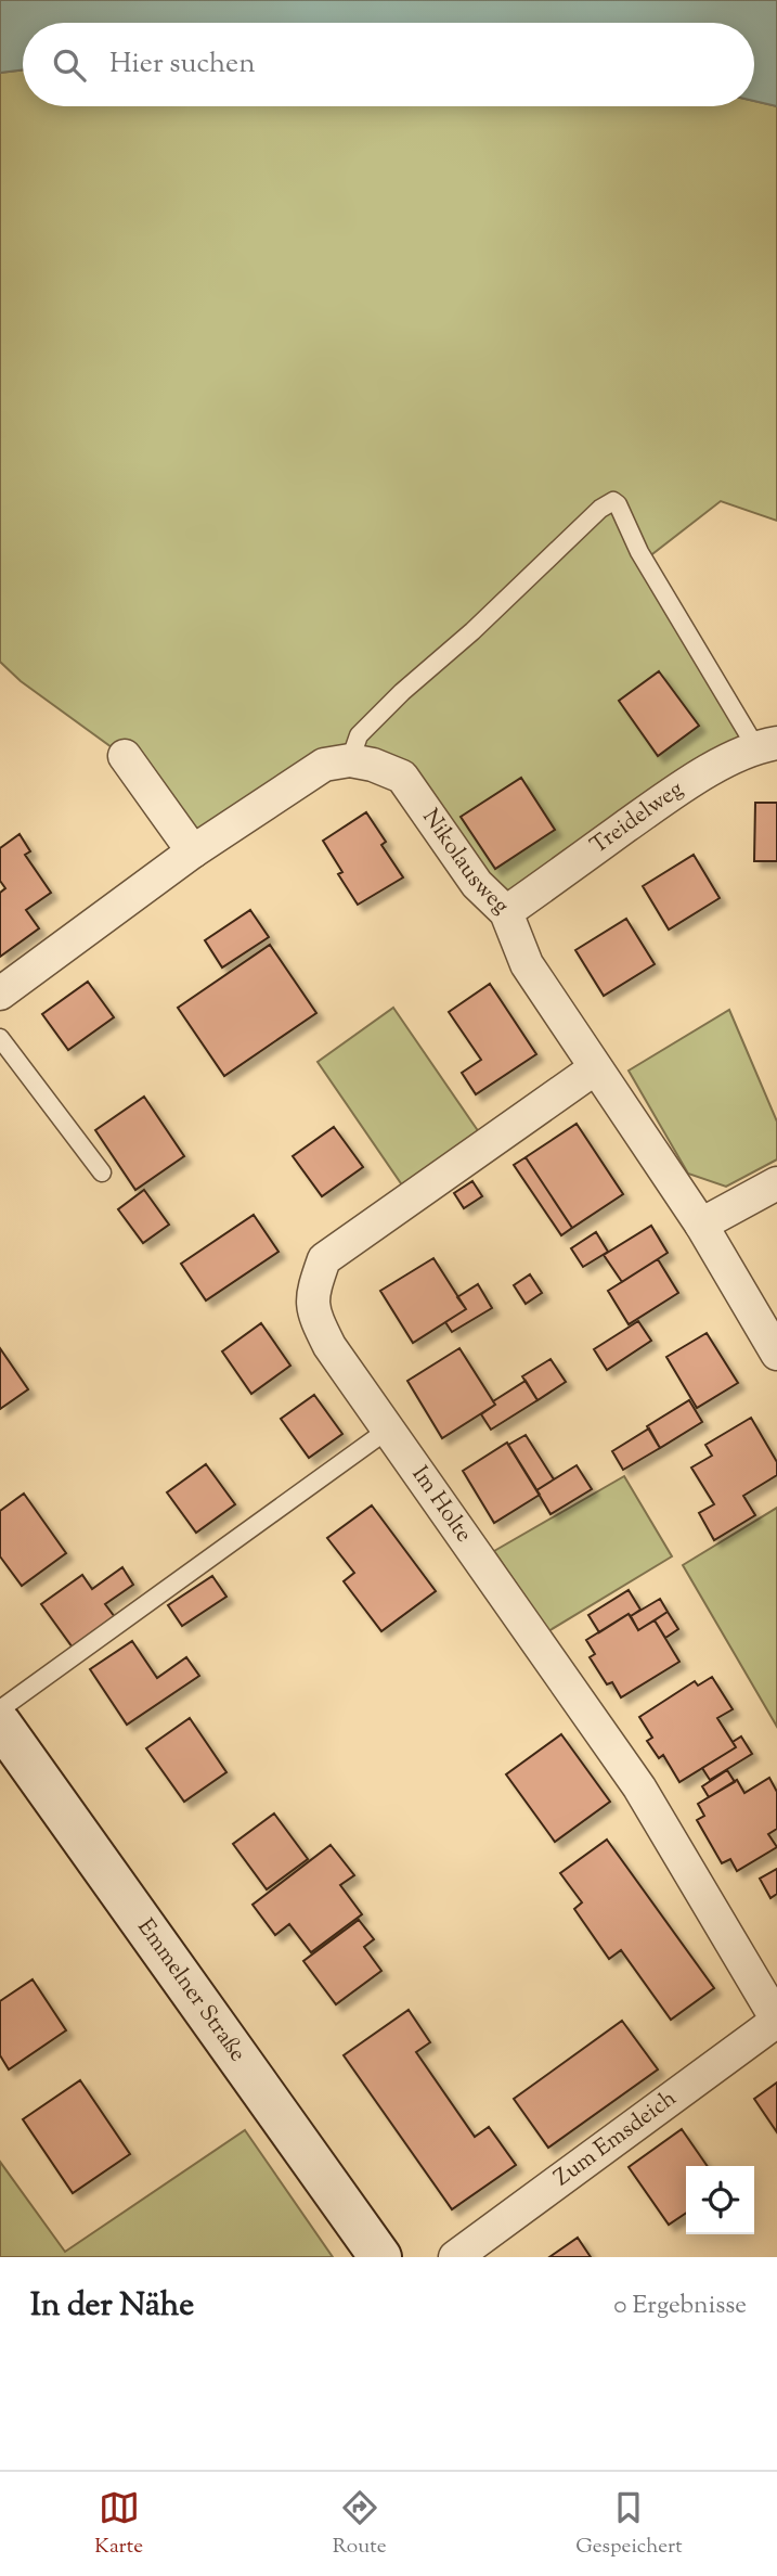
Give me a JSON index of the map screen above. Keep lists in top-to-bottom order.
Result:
{
  "streets": {
    "street": [
      "Treidelweg",
      "Nikolausweg",
      "Im Holte",
      "Emmelner Straße",
      "Zum Emsdeich"
    ]
  },
  "crossings": [
    ["Treidelweg", "Nikolausweg"],
    ["Nikolausweg", "Im Holte"],
    ["Im Holte", "Zum Emsdeich"]
  ],
  "page": {
    "search": "Hier suchen",
    "heading": ["In der Nähe", "0 Ergebnisse"],
    "nav": ["Karte", "Route", "Gespeichert"]
  }
}
